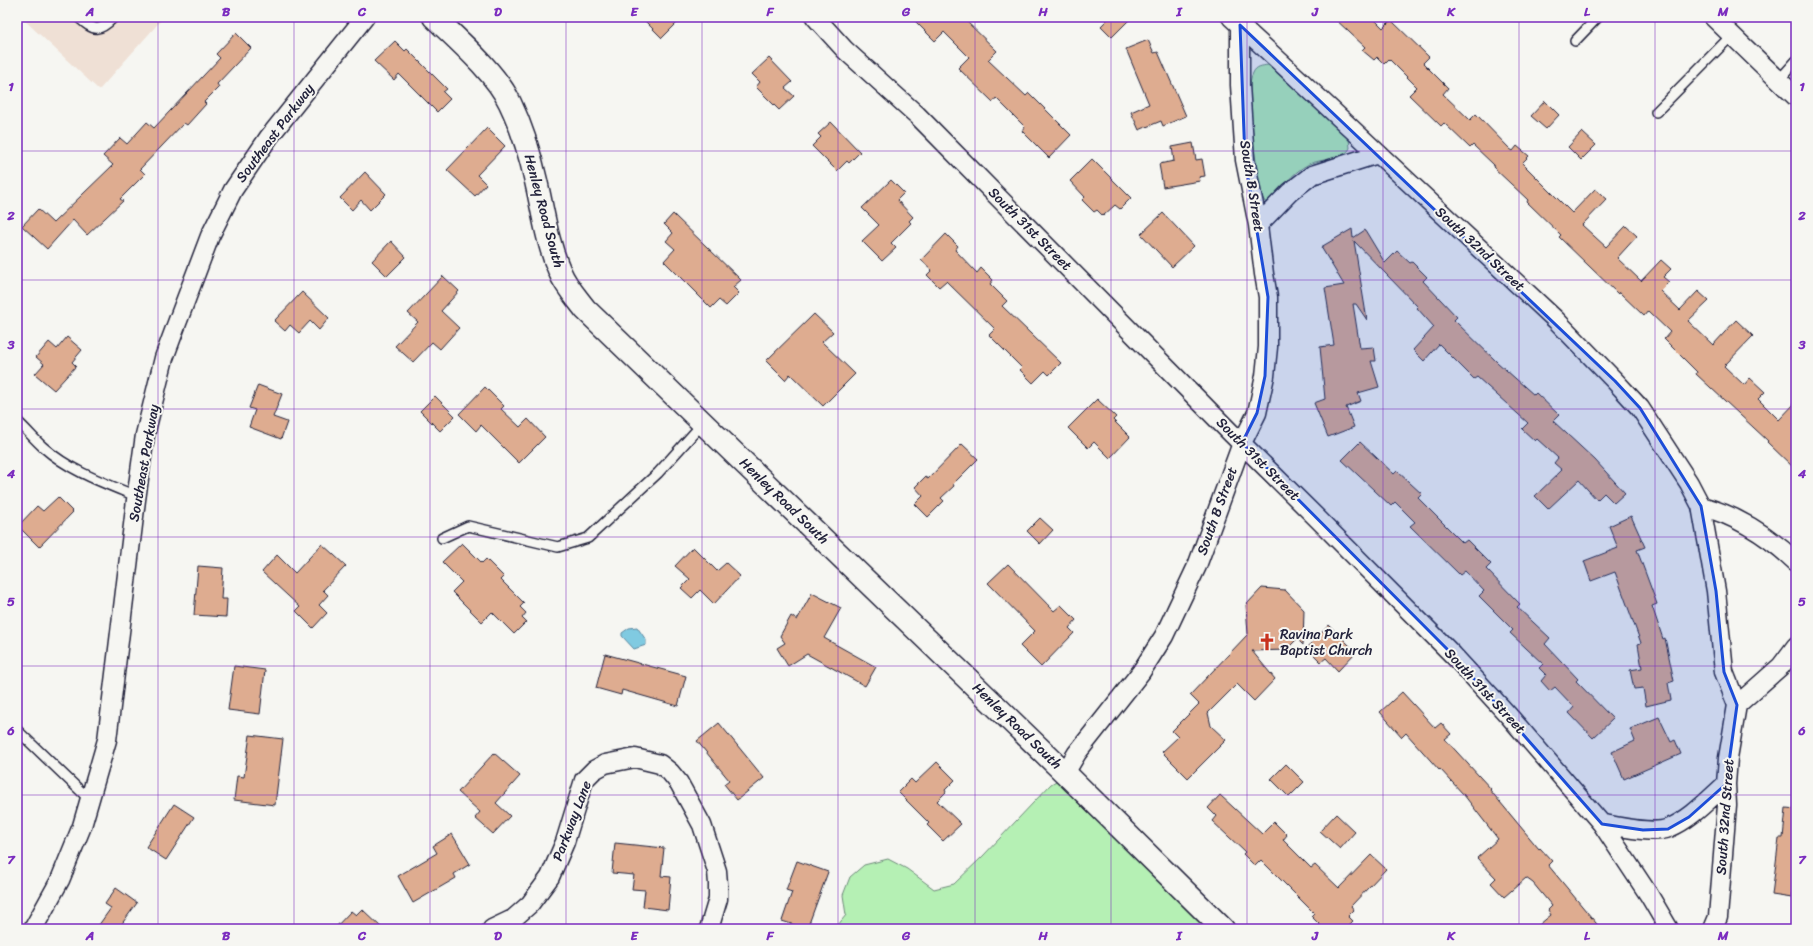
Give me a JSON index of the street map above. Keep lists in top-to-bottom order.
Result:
{
  "streets": {
    "street": [
      "Southeast Parkway",
      "South B Street",
      "Henley Road South",
      "South 31st Street",
      "South 32nd Street",
      "Parkway Lane"
    ]
  },
  "crossings": [
    ["South B Street", "Henley Road South"],
    ["South B Street", "South 31st Street"],
    ["South B Street", "South 32nd Street"]
  ],
  "places": {
    "church": ["Ravina Park Baptist Church"]
  },
  "grid": {
    "columns": [
      "A",
      "B",
      "C",
      "D",
      "E",
      "F",
      "G",
      "H",
      "I",
      "J",
      "K",
      "L",
      "M"
    ],
    "rows": [
      "1",
      "2",
      "3",
      "4",
      "5",
      "6",
      "7"
    ]
  }
}
